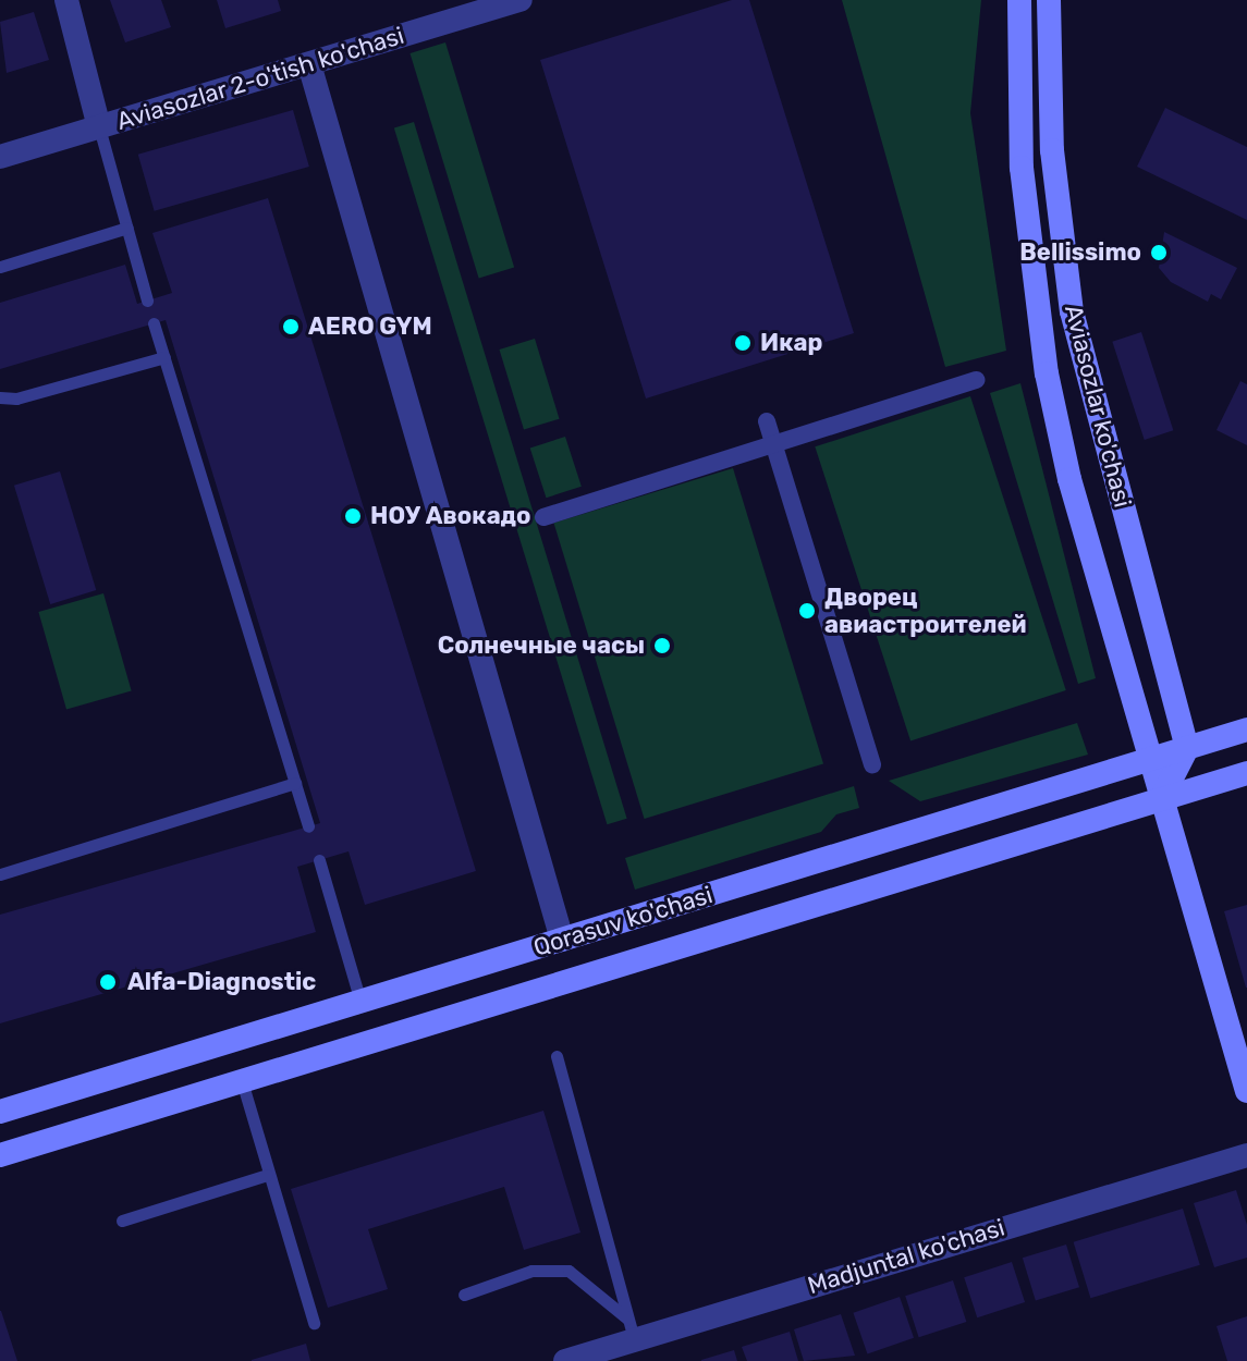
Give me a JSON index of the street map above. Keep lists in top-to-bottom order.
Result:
{
  "streets": {
    "main road": ["Aviasozlar ko'chasi", "Qorasuv ko'chasi"],
    "street": ["Aviasozlar 2-o'tish ko'chasi", "Madjuntal ko'chasi"]
  },
  "crossings": [
    ["Aviasozlar ko'chasi", "Qorasuv ko'chasi"]
  ],
  "places": [
    "Bellissimo",
    "AERO GYM",
    "Икар",
    "НОУ Авокадо",
    "Дворец авиастроителей",
    "Солнечные часы",
    "Alfa-Diagnostic"
  ]
}
